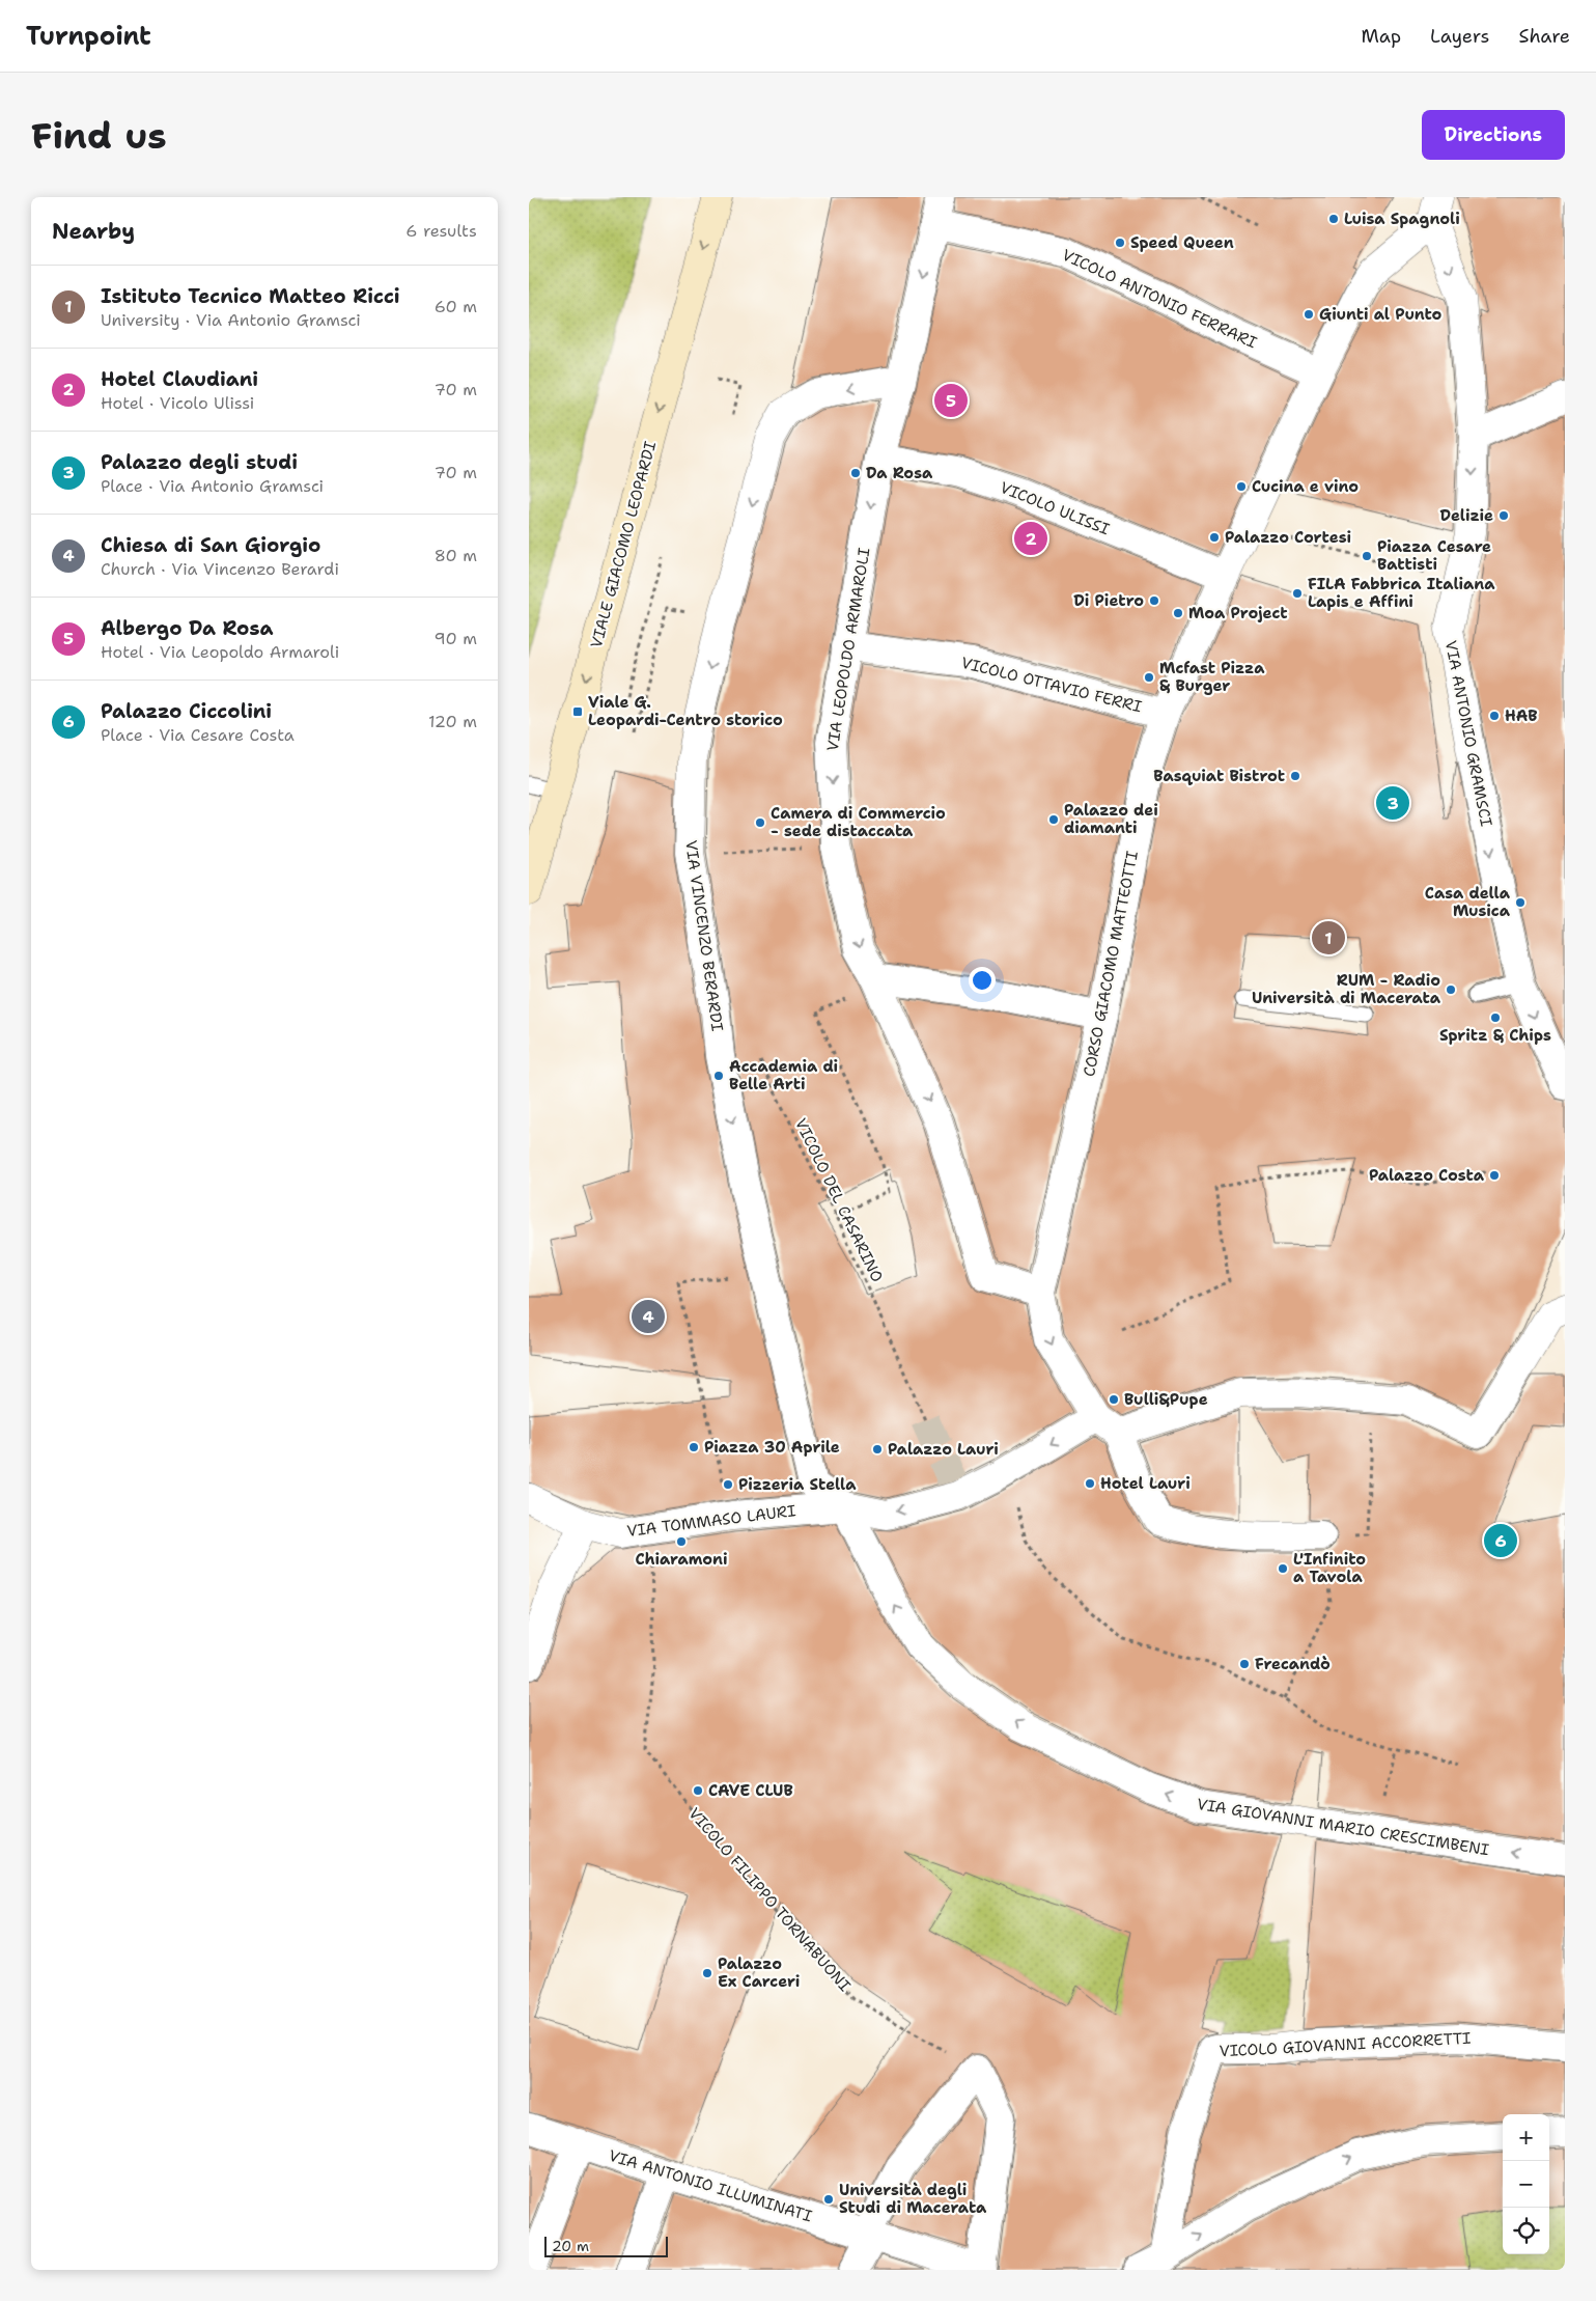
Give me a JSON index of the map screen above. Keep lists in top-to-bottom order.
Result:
{
  "streets": {
    "main road": ["VIALE GIACOMO LEOPARDI"],
    "street": [
      "VICOLO ANTONIO FERRARI",
      "VICOLO ULISSI",
      "VIA LEOPOLDO ARMAROLI",
      "VICOLO OTTAVIO FERRI",
      "VIA ANTONIO GRAMSCI",
      "VIA VINCENZO BERARDI",
      "CORSO GIACOMO MATTEOTTI",
      "VIA TOMMASO LAURI",
      "VIA GIOVANNI MARIO CRESCIMBENI",
      "VICOLO GIOVANNI ACCORRETTI",
      "VIA ANTONIO ILLUMINATI"
    ],
    "path": ["VICOLO DEL CASARINO", "VICOLO FILIPPO TORNABUONI"]
  },
  "crossings": [
    ["VICOLO ANTONIO FERRARI", "VIA LEOPOLDO ARMAROLI"],
    ["VICOLO ANTONIO FERRARI", "CORSO GIACOMO MATTEOTTI"],
    ["VICOLO ULISSI", "VIA LEOPOLDO ARMAROLI"],
    ["VICOLO ULISSI", "CORSO GIACOMO MATTEOTTI"],
    ["VIA LEOPOLDO ARMAROLI", "VICOLO OTTAVIO FERRI"],
    ["VIA LEOPOLDO ARMAROLI", "VIA VINCENZO BERARDI"],
    ["VIA LEOPOLDO ARMAROLI", "CORSO GIACOMO MATTEOTTI"],
    ["VICOLO OTTAVIO FERRI", "CORSO GIACOMO MATTEOTTI"],
    ["VIA ANTONIO GRAMSCI", "CORSO GIACOMO MATTEOTTI"],
    ["VIA VINCENZO BERARDI", "VIA TOMMASO LAURI"],
    ["VIA VINCENZO BERARDI", "VIA GIOVANNI MARIO CRESCIMBENI"],
    ["CORSO GIACOMO MATTEOTTI", "VIA TOMMASO LAURI"],
    ["VIA TOMMASO LAURI", "VIA GIOVANNI MARIO CRESCIMBENI"],
    ["VIA TOMMASO LAURI", "VICOLO FILIPPO TORNABUONI"]
  ],
  "one_way": [
    "VIALE GIACOMO LEOPARDI",
    "VIA LEOPOLDO ARMAROLI",
    "VIA ANTONIO GRAMSCI",
    "VIA VINCENZO BERARDI",
    "VIA GIOVANNI MARIO CRESCIMBENI"
  ],
  "places": {
    "other": [
      "Luisa Spagnoli",
      "Speed Queen",
      "Giunti al Punto",
      "Da Rosa",
      "Cucina e vino",
      "Delizie",
      "Palazzo Cortesi",
      "Piazza Cesare Battisti",
      "FILA Fabbrica Italiana Lapis e Affini",
      "Di Pietro",
      "Moa Project",
      "Mcfast Pizza & Burger",
      "HAB",
      "Basquiat Bistrot",
      "Palazzo dei diamanti",
      "Camera di Commercio - sede distaccata",
      "Casa della Musica",
      "RUM - Radio Università di Macerata",
      "Spritz & Chips",
      "Accademia di Belle Arti",
      "Palazzo Costa",
      "Bulli&Pupe",
      "Piazza 30 Aprile",
      "Palazzo Lauri",
      "Hotel Lauri",
      "Pizzeria Stella",
      "Chiaramoni",
      "L'Infinito a Tavola",
      "Frecandò",
      "CAVE CLUB",
      "Palazzo Ex Carceri",
      "Università degli Studi di Macerata"
    ],
    "transit": ["Viale G. Leopardi-Centro storico"]
  },
  "scale_bar": "20 m",
  "page": {
    "header": "Turnpoint",
    "nav": ["Map", "Layers", "Share"],
    "buttons": "Directions",
    "title": "Find us",
    "heading": ["Nearby", "6 results"],
    "list": [
      {
        "mark": "1",
        "name": "Istituto Tecnico Matteo Ricci",
        "note": "University · Via Antonio Gramsci",
        "value": "60 m"
      },
      {
        "mark": "2",
        "name": "Hotel Claudiani",
        "note": "Hotel · Vicolo Ulissi",
        "value": "70 m"
      },
      {
        "mark": "3",
        "name": "Palazzo degli studi",
        "note": "Place · Via Antonio Gramsci",
        "value": "70 m"
      },
      {
        "mark": "4",
        "name": "Chiesa di San Giorgio",
        "note": "Church · Via Vincenzo Berardi",
        "value": "80 m"
      },
      {
        "mark": "5",
        "name": "Albergo Da Rosa",
        "note": "Hotel · Via Leopoldo Armaroli",
        "value": "90 m"
      },
      {
        "mark": "6",
        "name": "Palazzo Ciccolini",
        "note": "Place · Via Cesare Costa",
        "value": "120 m"
      }
    ],
    "pins": [
      "5",
      "2",
      "3",
      "1",
      "4",
      "6"
    ],
    "map_buttons": ["+", "−"],
    "scale": "20 m"
  }
}
